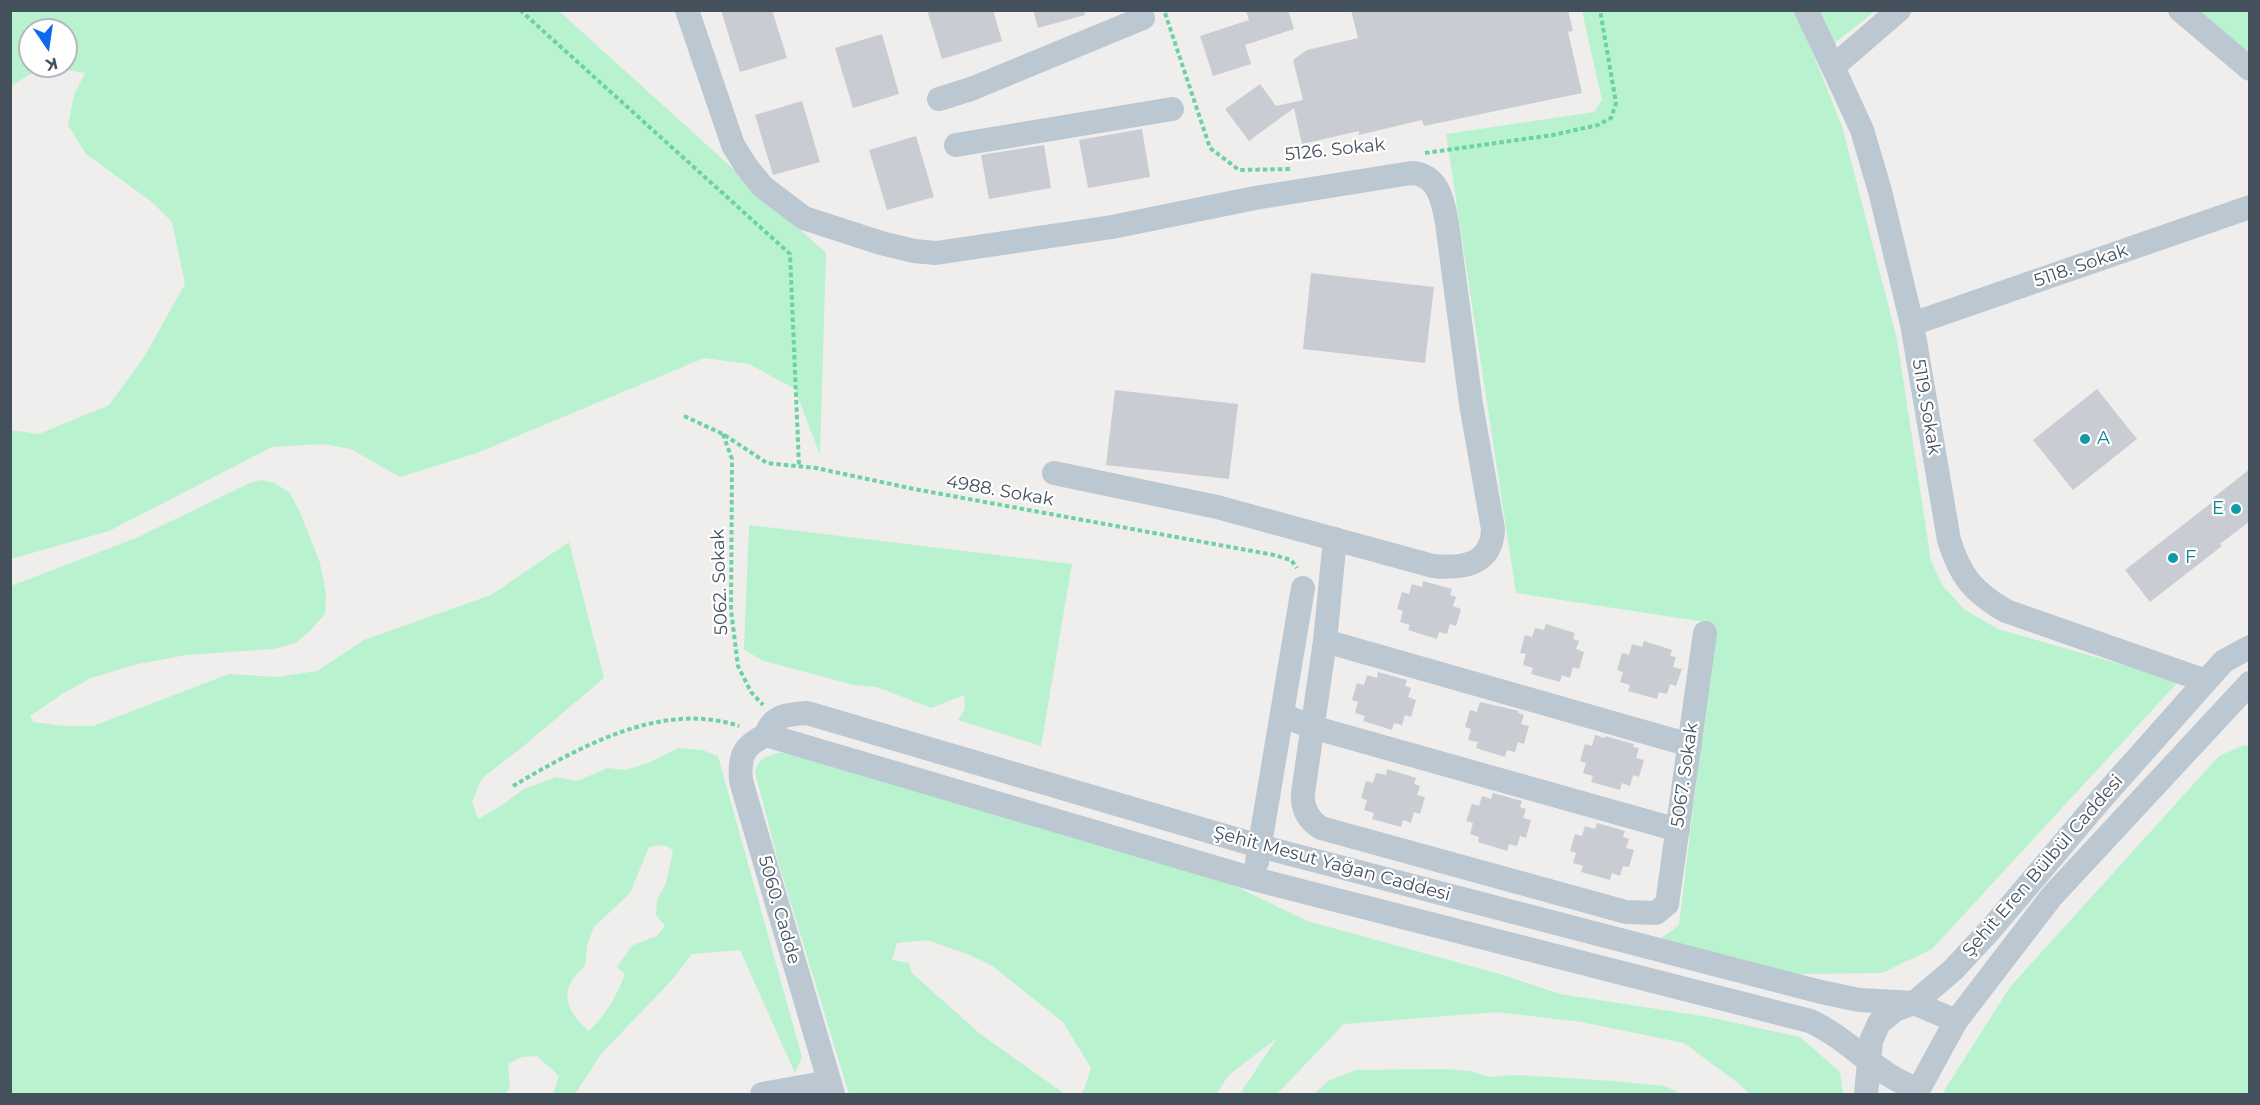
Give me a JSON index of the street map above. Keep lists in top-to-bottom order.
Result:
{
  "streets": {
    "street": [
      "5118. Sokak",
      "5119. Sokak",
      "5067. Sokak",
      "Şehit Mesut Yağan Caddesi",
      "Şehit Eren Bülbül Caddesi",
      "5060. Cadde"
    ],
    "path": ["5126. Sokak", "4988. Sokak", "5062. Sokak"]
  },
  "crossings": [
    ["5118. Sokak", "5119. Sokak"],
    ["5119. Sokak", "Şehit Eren Bülbül Caddesi"],
    ["4988. Sokak", "5062. Sokak"],
    ["5062. Sokak", "Şehit Mesut Yağan Caddesi"],
    ["5062. Sokak", "5060. Cadde"],
    ["Şehit Mesut Yağan Caddesi", "Şehit Eren Bülbül Caddesi"],
    ["Şehit Mesut Yağan Caddesi", "5060. Cadde"]
  ],
  "places": ["A", "E", "F"],
  "north": "bottom"
}
